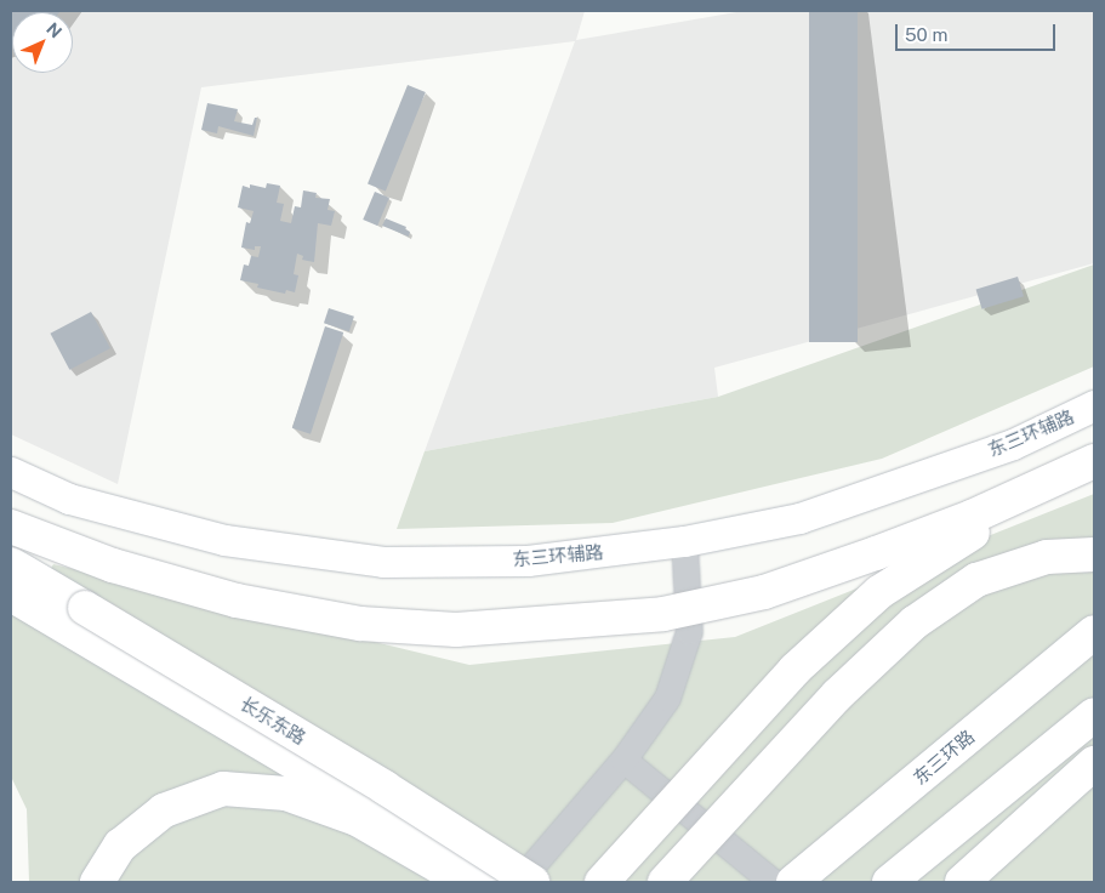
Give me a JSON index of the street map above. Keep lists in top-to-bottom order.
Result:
{
  "streets": {
    "main road": ["东三环辅路", "长乐东路", "东三环路"]
  },
  "scale_bar": "50 m",
  "north": "top right"
}
